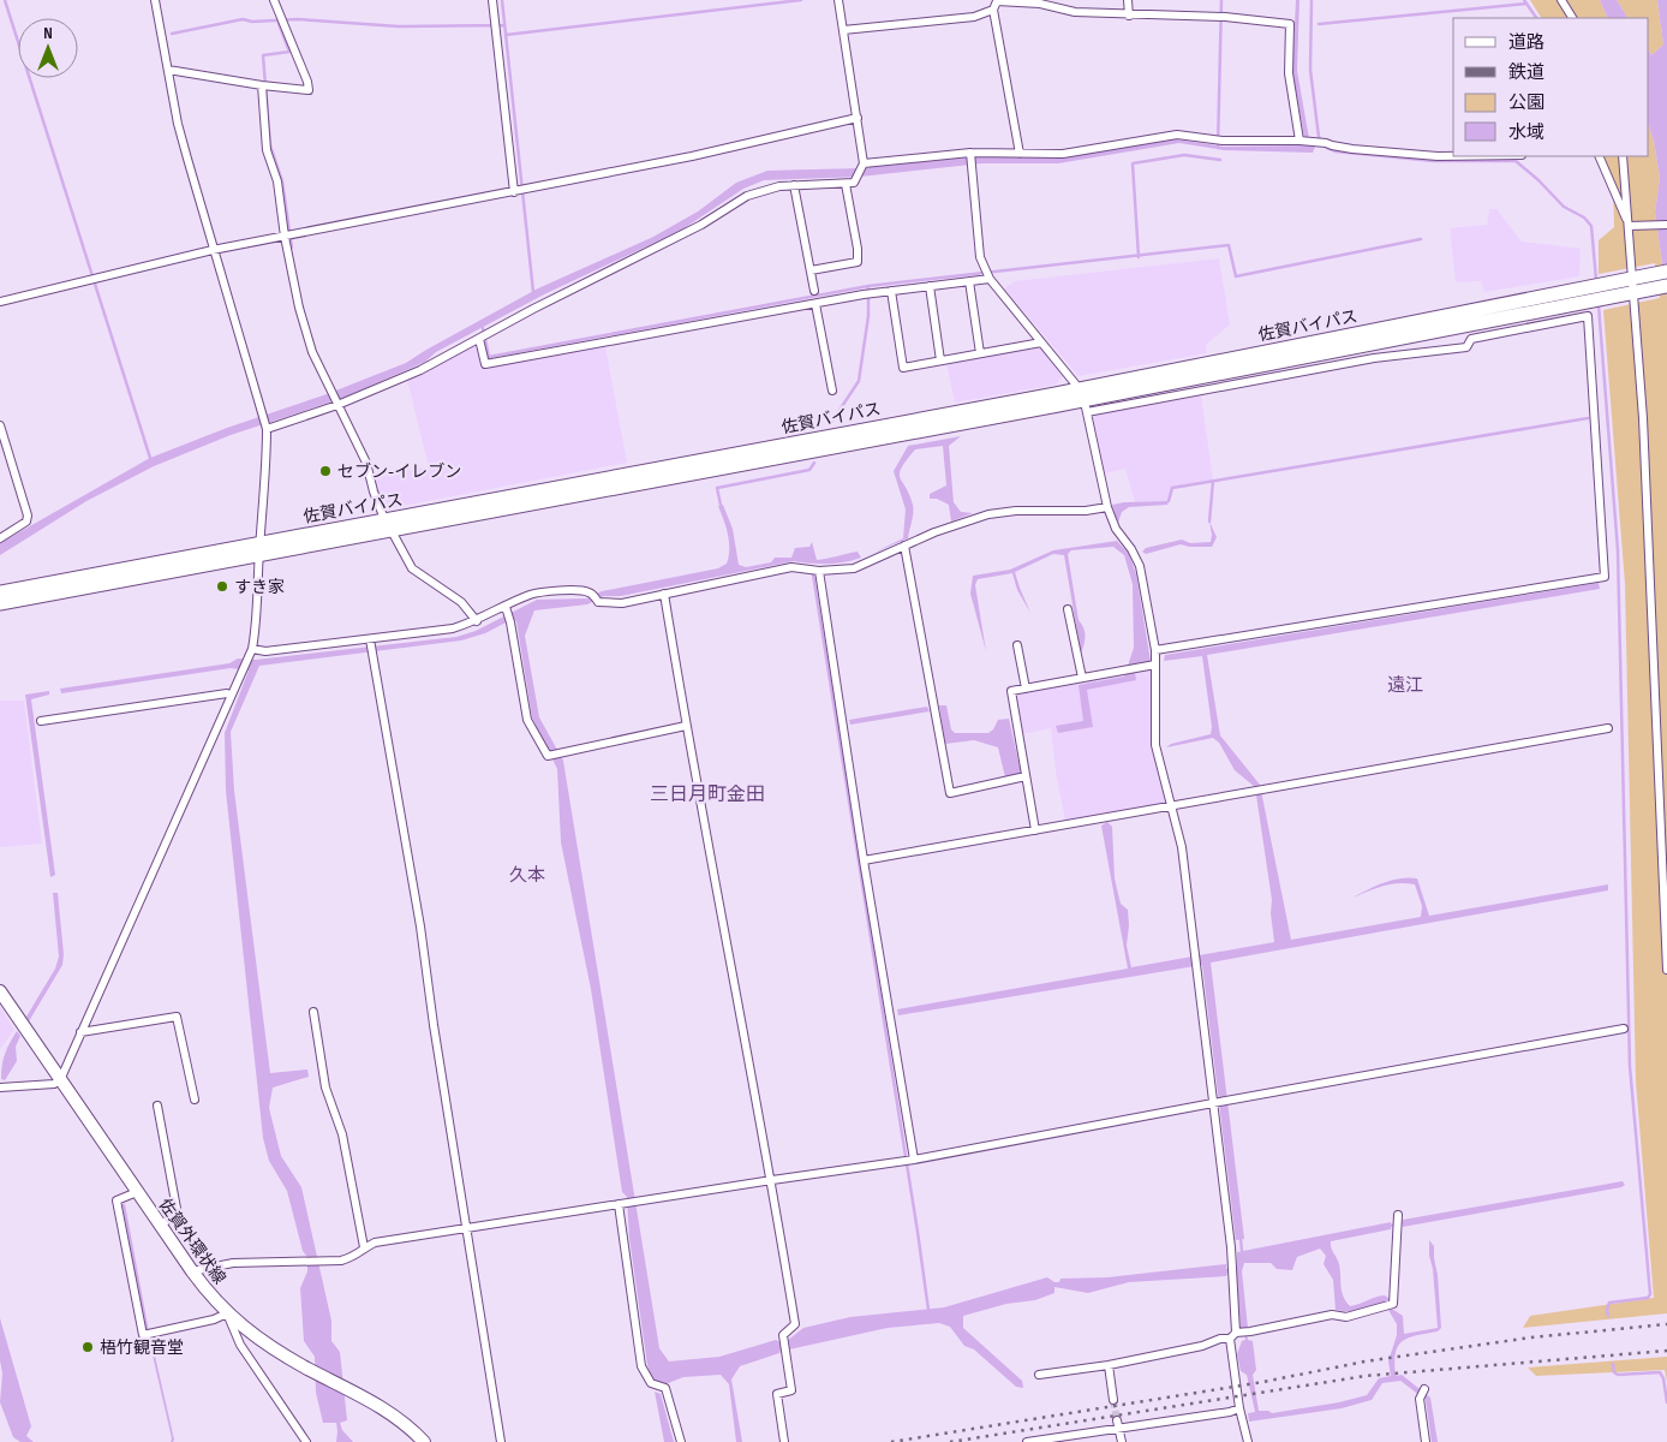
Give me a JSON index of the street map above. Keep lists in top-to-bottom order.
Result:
{
  "streets": {
    "highway": ["佐賀バイパス"],
    "main road": ["佐賀外環状線"]
  },
  "districts": ["遠江", "三日月町金田", "久本"],
  "places": ["セブン-イレブン", "すき家", "梧竹観音堂"],
  "legend": [
    "道路",
    "鉄道",
    "公園",
    "水域"
  ],
  "north": "top"
}
